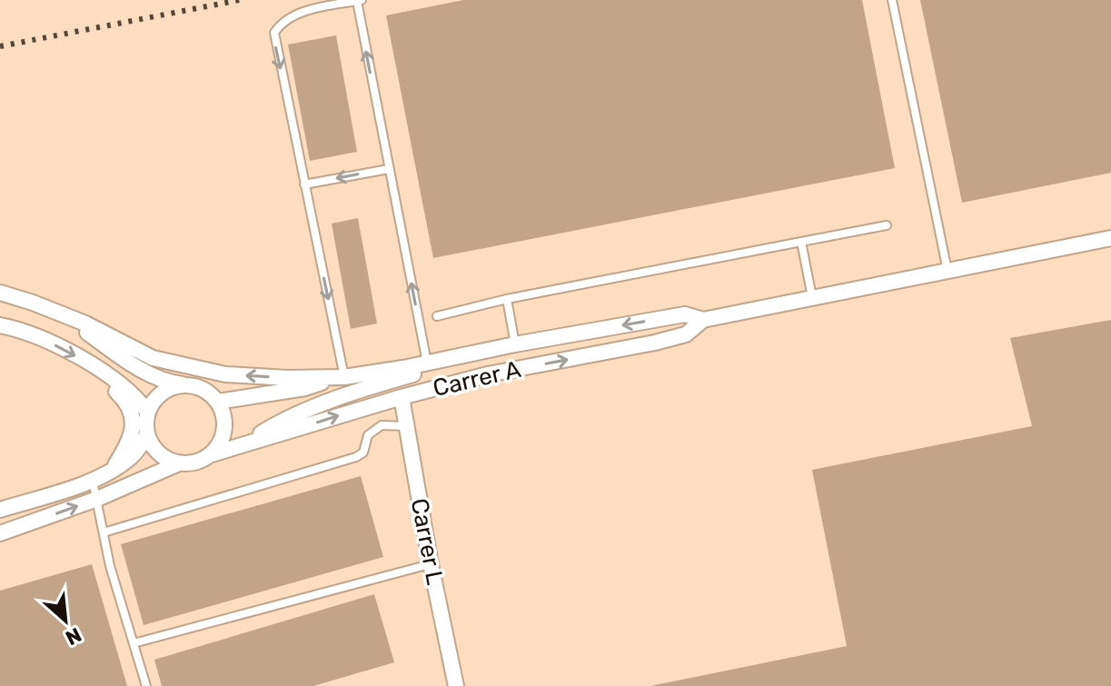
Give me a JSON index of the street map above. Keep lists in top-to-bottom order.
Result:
{
  "streets": {
    "street": ["Carrer A", "Carrer L"]
  },
  "crossings": [
    ["Carrer A", "Carrer L"]
  ],
  "north": "bottom right"
}
